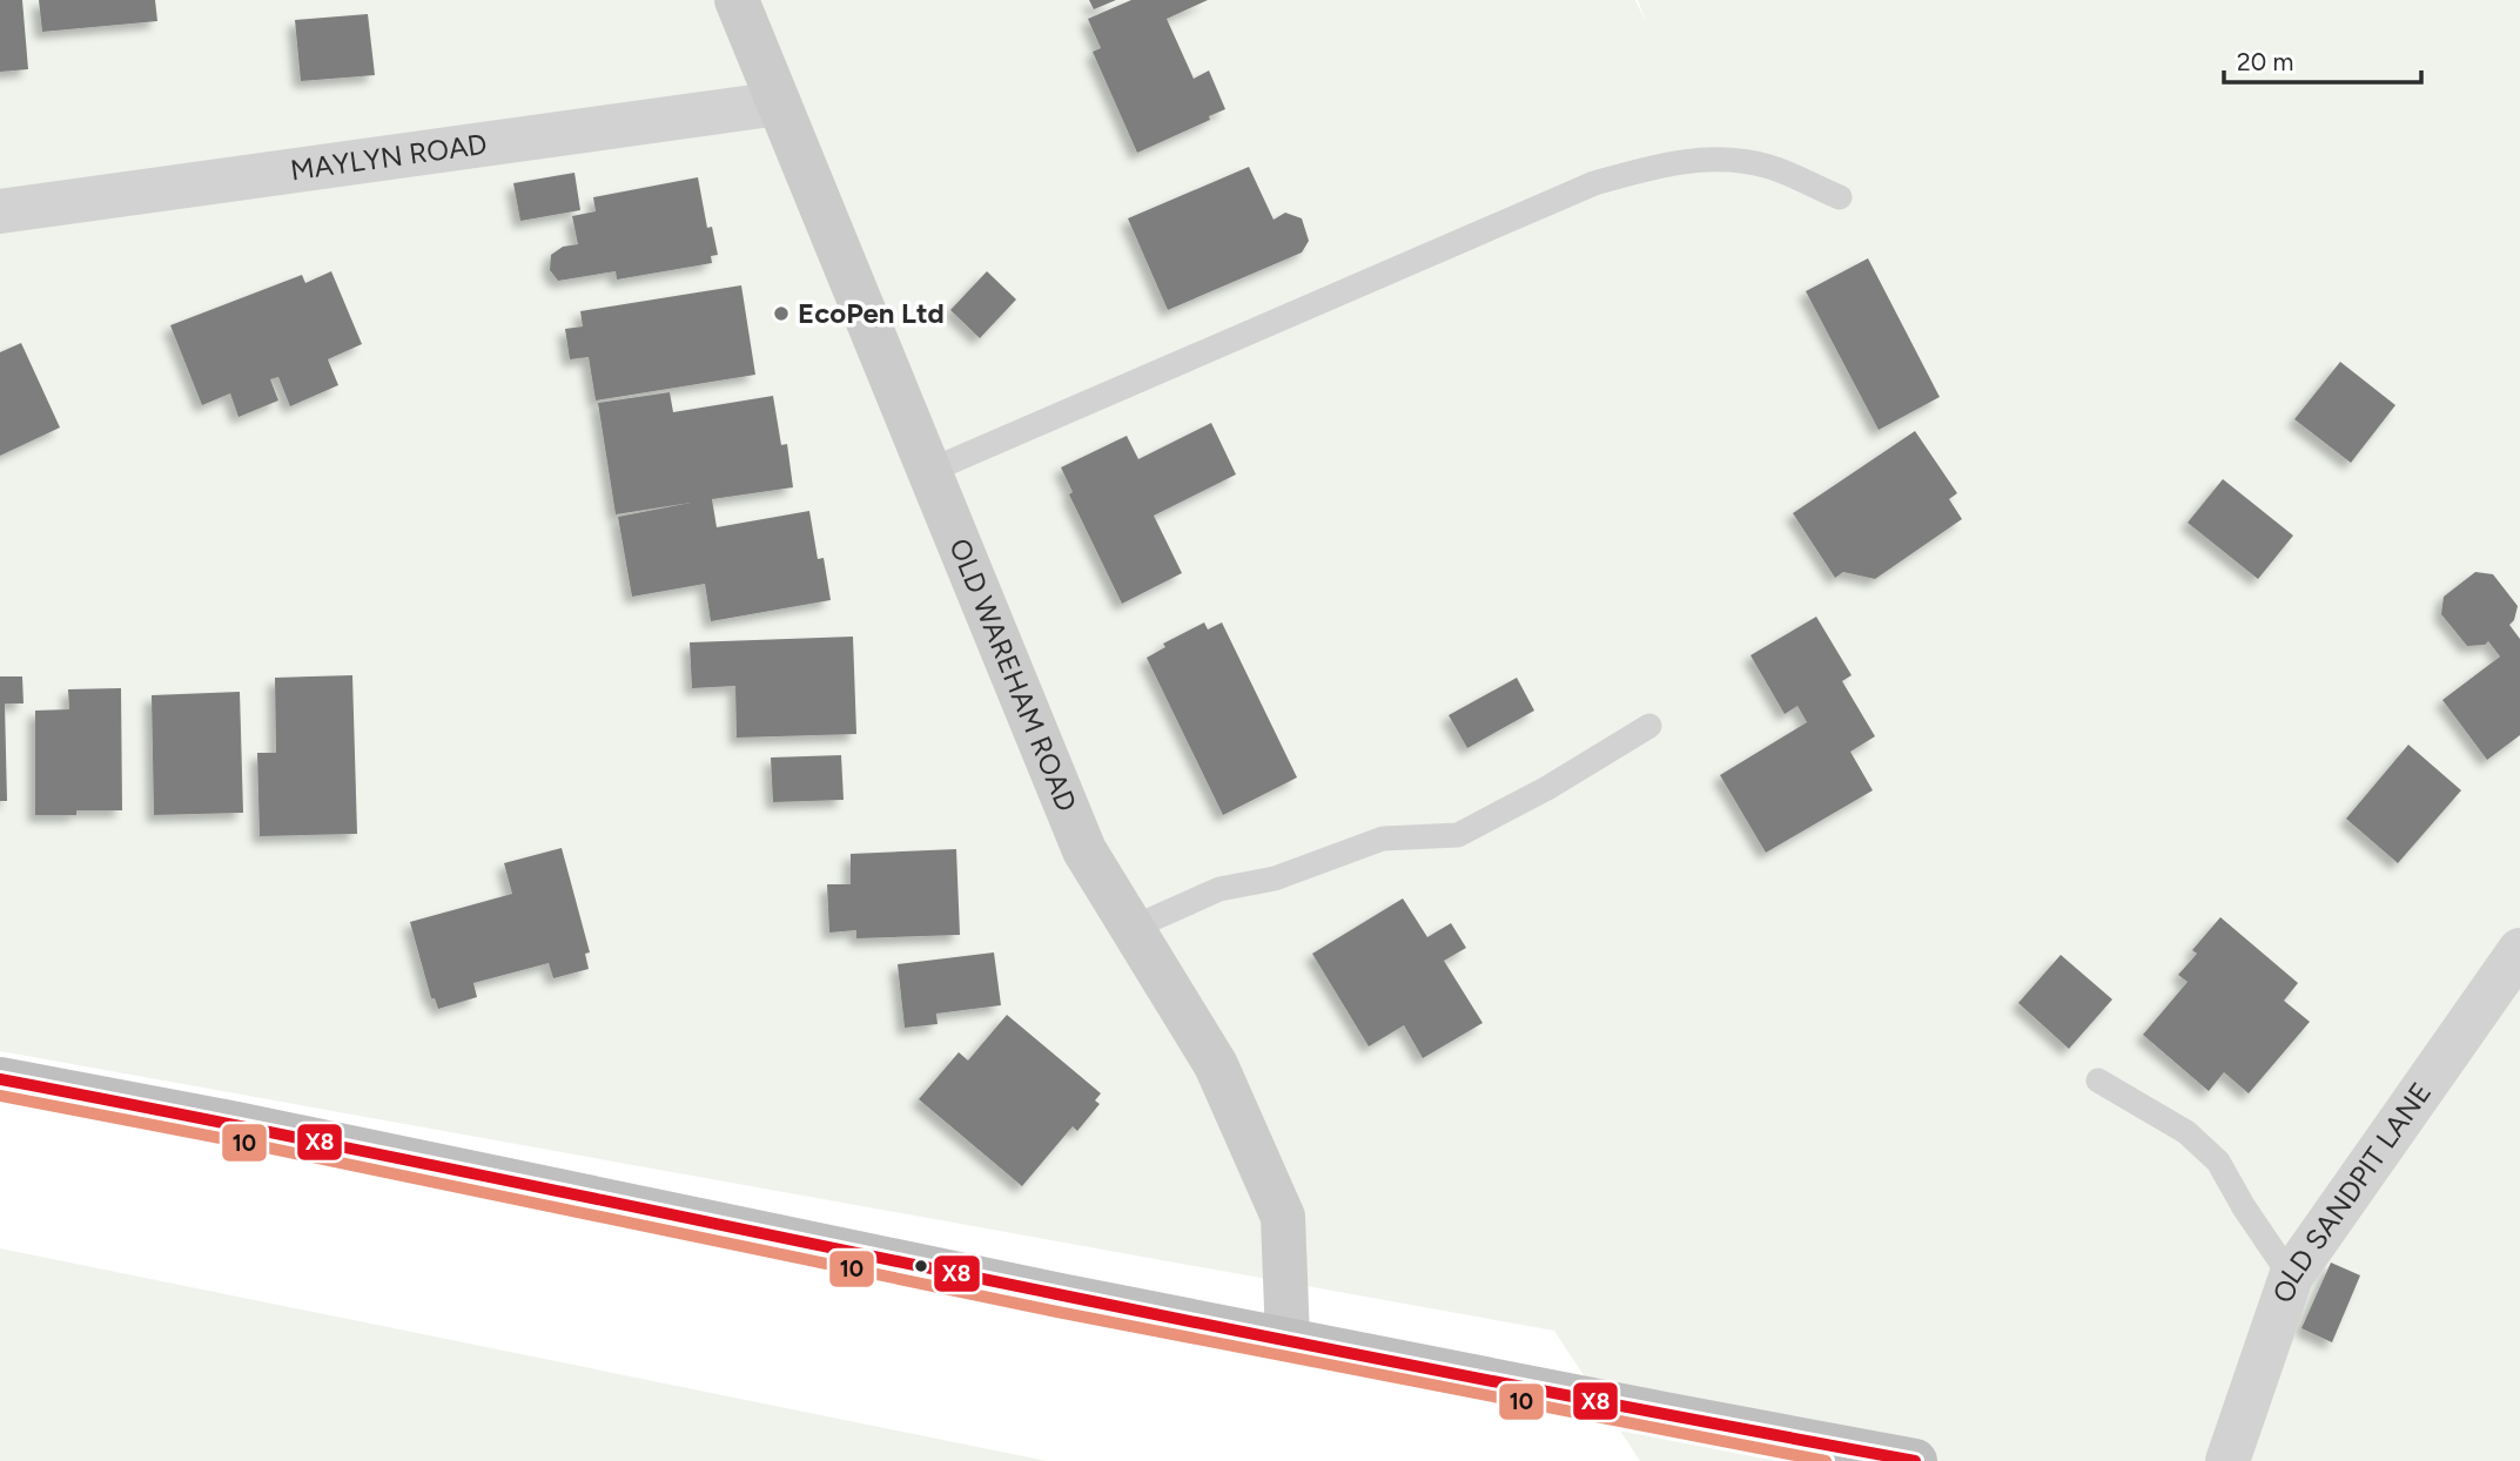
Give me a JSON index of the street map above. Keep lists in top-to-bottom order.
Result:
{
  "streets": {
    "street": ["MAYLYN ROAD", "OLD WAREHAM ROAD", "OLD SANDPIT LANE"]
  },
  "crossings": [
    ["MAYLYN ROAD", "OLD WAREHAM ROAD"]
  ],
  "places": ["EcoPen Ltd"],
  "lines": ["transit line X8", "transit line 10"],
  "scale_bar": "20 m"
}
